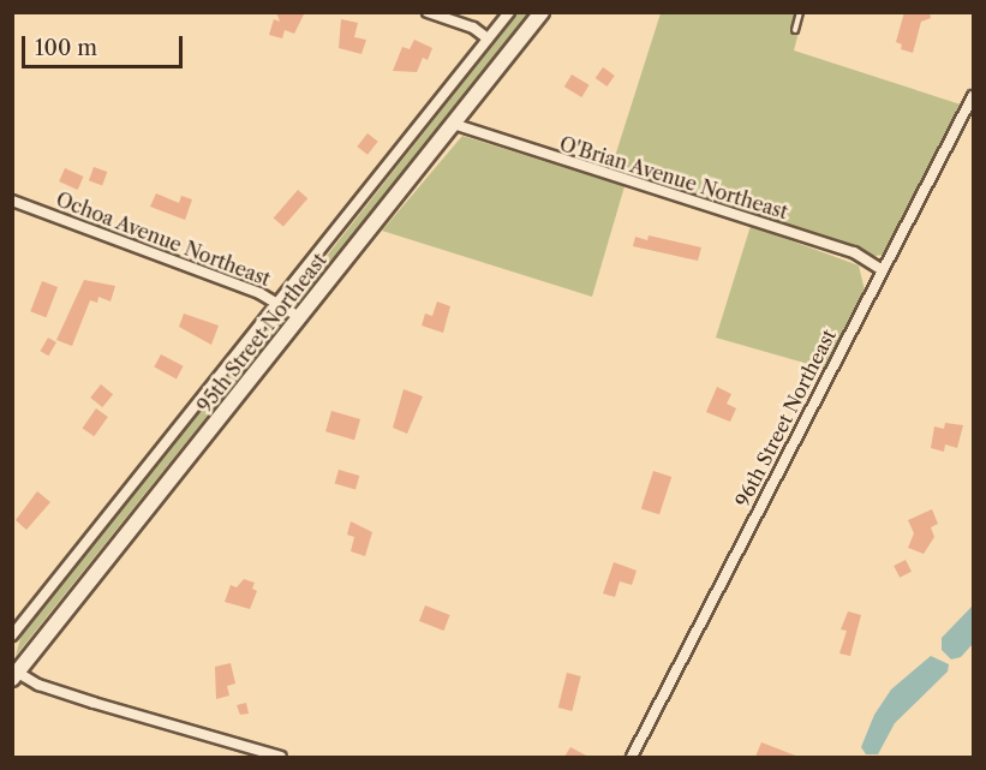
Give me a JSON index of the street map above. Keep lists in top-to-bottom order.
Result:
{
  "streets": {
    "main road": ["95th Street Northeast"],
    "street": ["O'Brian Avenue Northeast", "Ochoa Avenue Northeast", "96th Street Northeast"]
  },
  "crossings": [
    ["O'Brian Avenue Northeast", "95th Street Northeast"],
    ["O'Brian Avenue Northeast", "96th Street Northeast"],
    ["Ochoa Avenue Northeast", "95th Street Northeast"]
  ],
  "scale_bar": "100 m"
}
